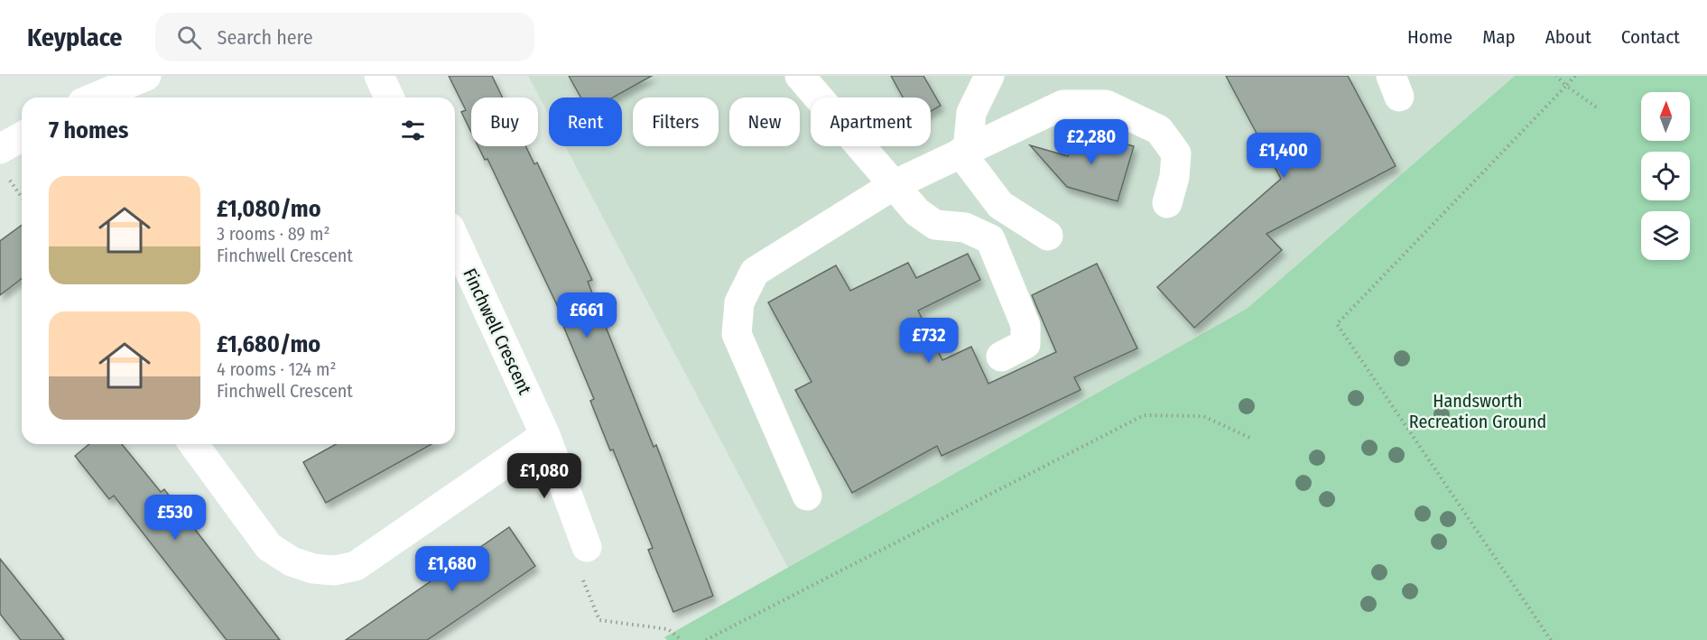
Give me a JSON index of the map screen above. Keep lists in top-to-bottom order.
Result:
{
  "streets": {
    "street": ["Finchwell Crescent"]
  },
  "parks": ["Handsworth Recreation Ground"],
  "north": "top",
  "page": {
    "header": "Keyplace",
    "search": "Search here",
    "nav": [
      "Home",
      "Map",
      "About",
      "Contact"
    ],
    "chip": [
      "Buy",
      "Rent",
      "Filters",
      "New",
      "Apartment"
    ],
    "heading": "7 homes",
    "price": [
      "£2,280",
      "£1,400",
      "£661",
      "£732",
      "£1,080",
      "£530",
      "£1,680"
    ],
    "list": [
      {
        "name": "£1,080/mo",
        "note": "3 rooms · 89 m² · Finchwell Crescent"
      },
      {
        "name": "£1,680/mo",
        "note": "4 rooms · 124 m² · Finchwell Crescent"
      }
    ]
  }
}
